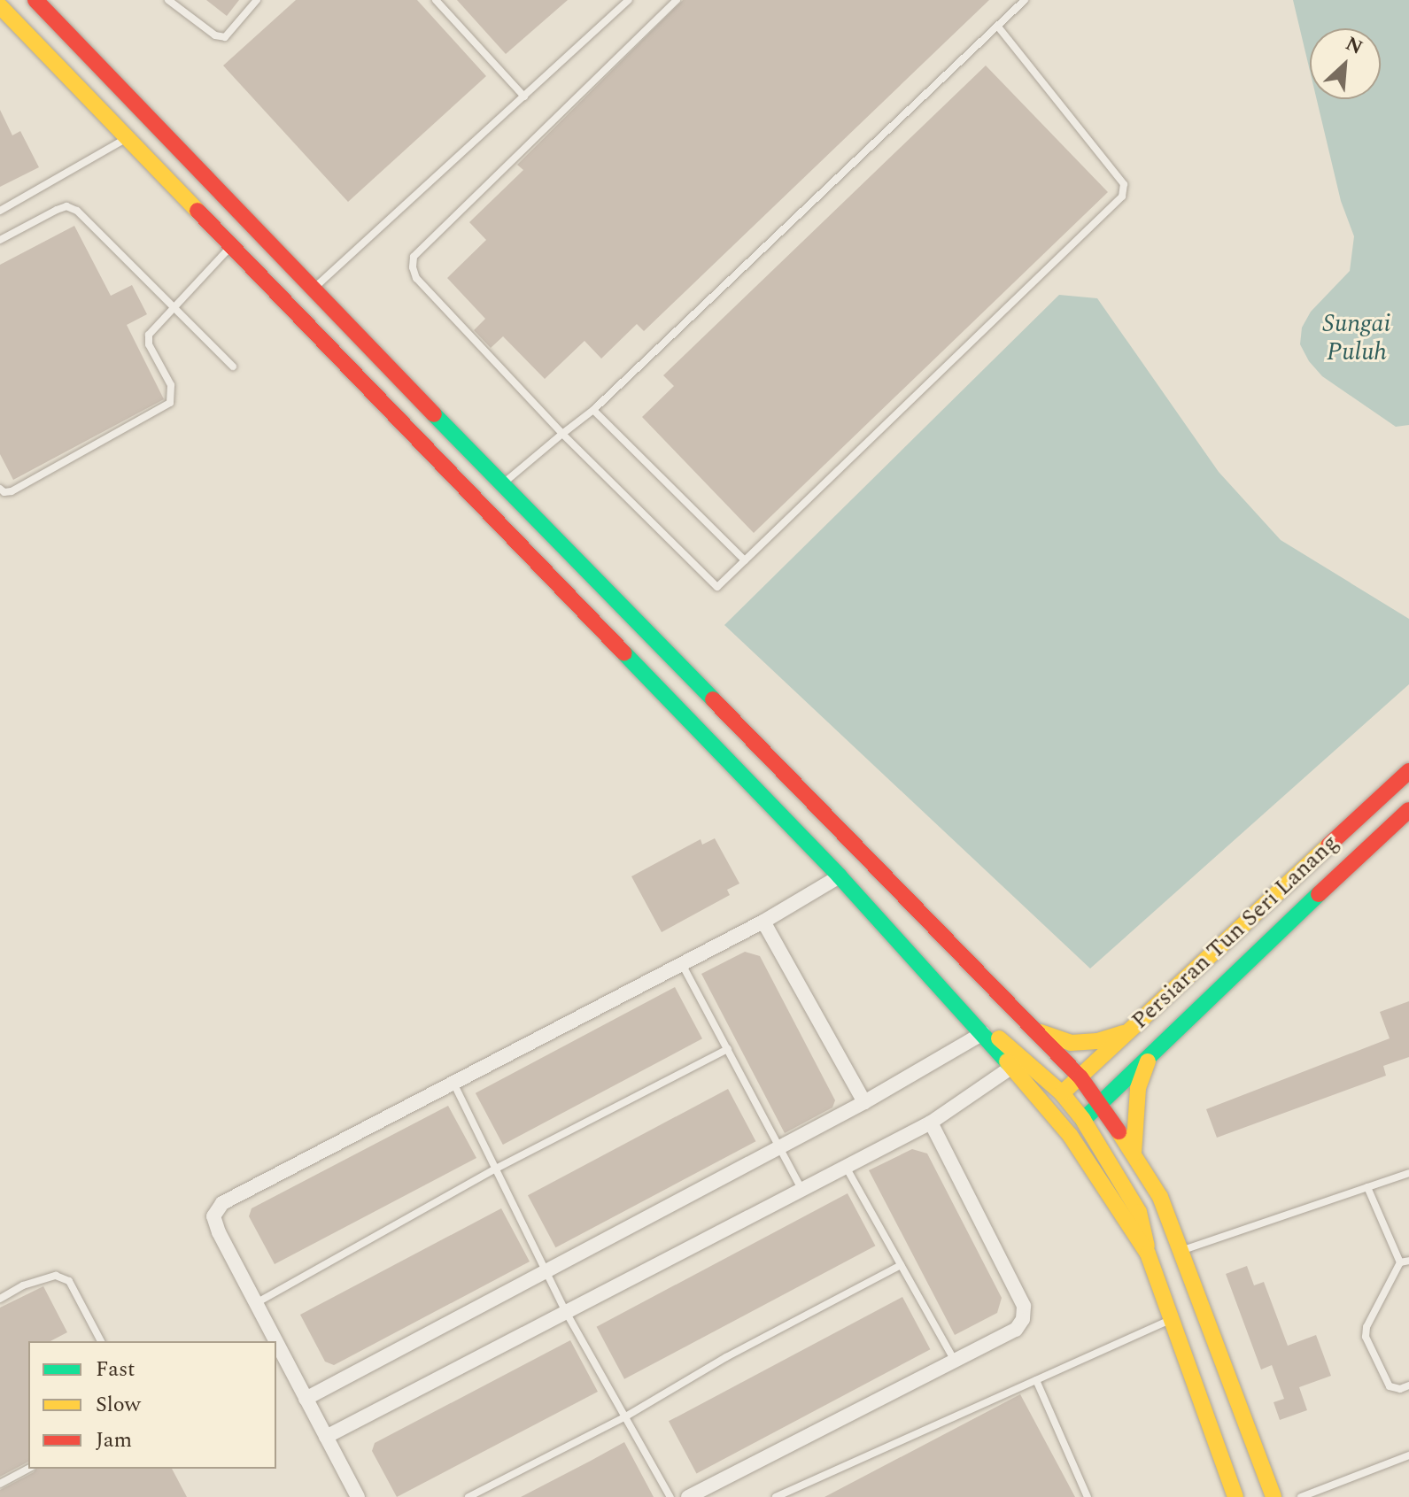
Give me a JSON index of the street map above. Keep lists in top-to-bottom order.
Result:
{
  "streets": {
    "street": ["Persiaran Tun Seri Lanang"]
  },
  "water": ["Sungai Puluh"],
  "legend": ["Fast", "Slow", "Jam"],
  "north": "top right"
}
